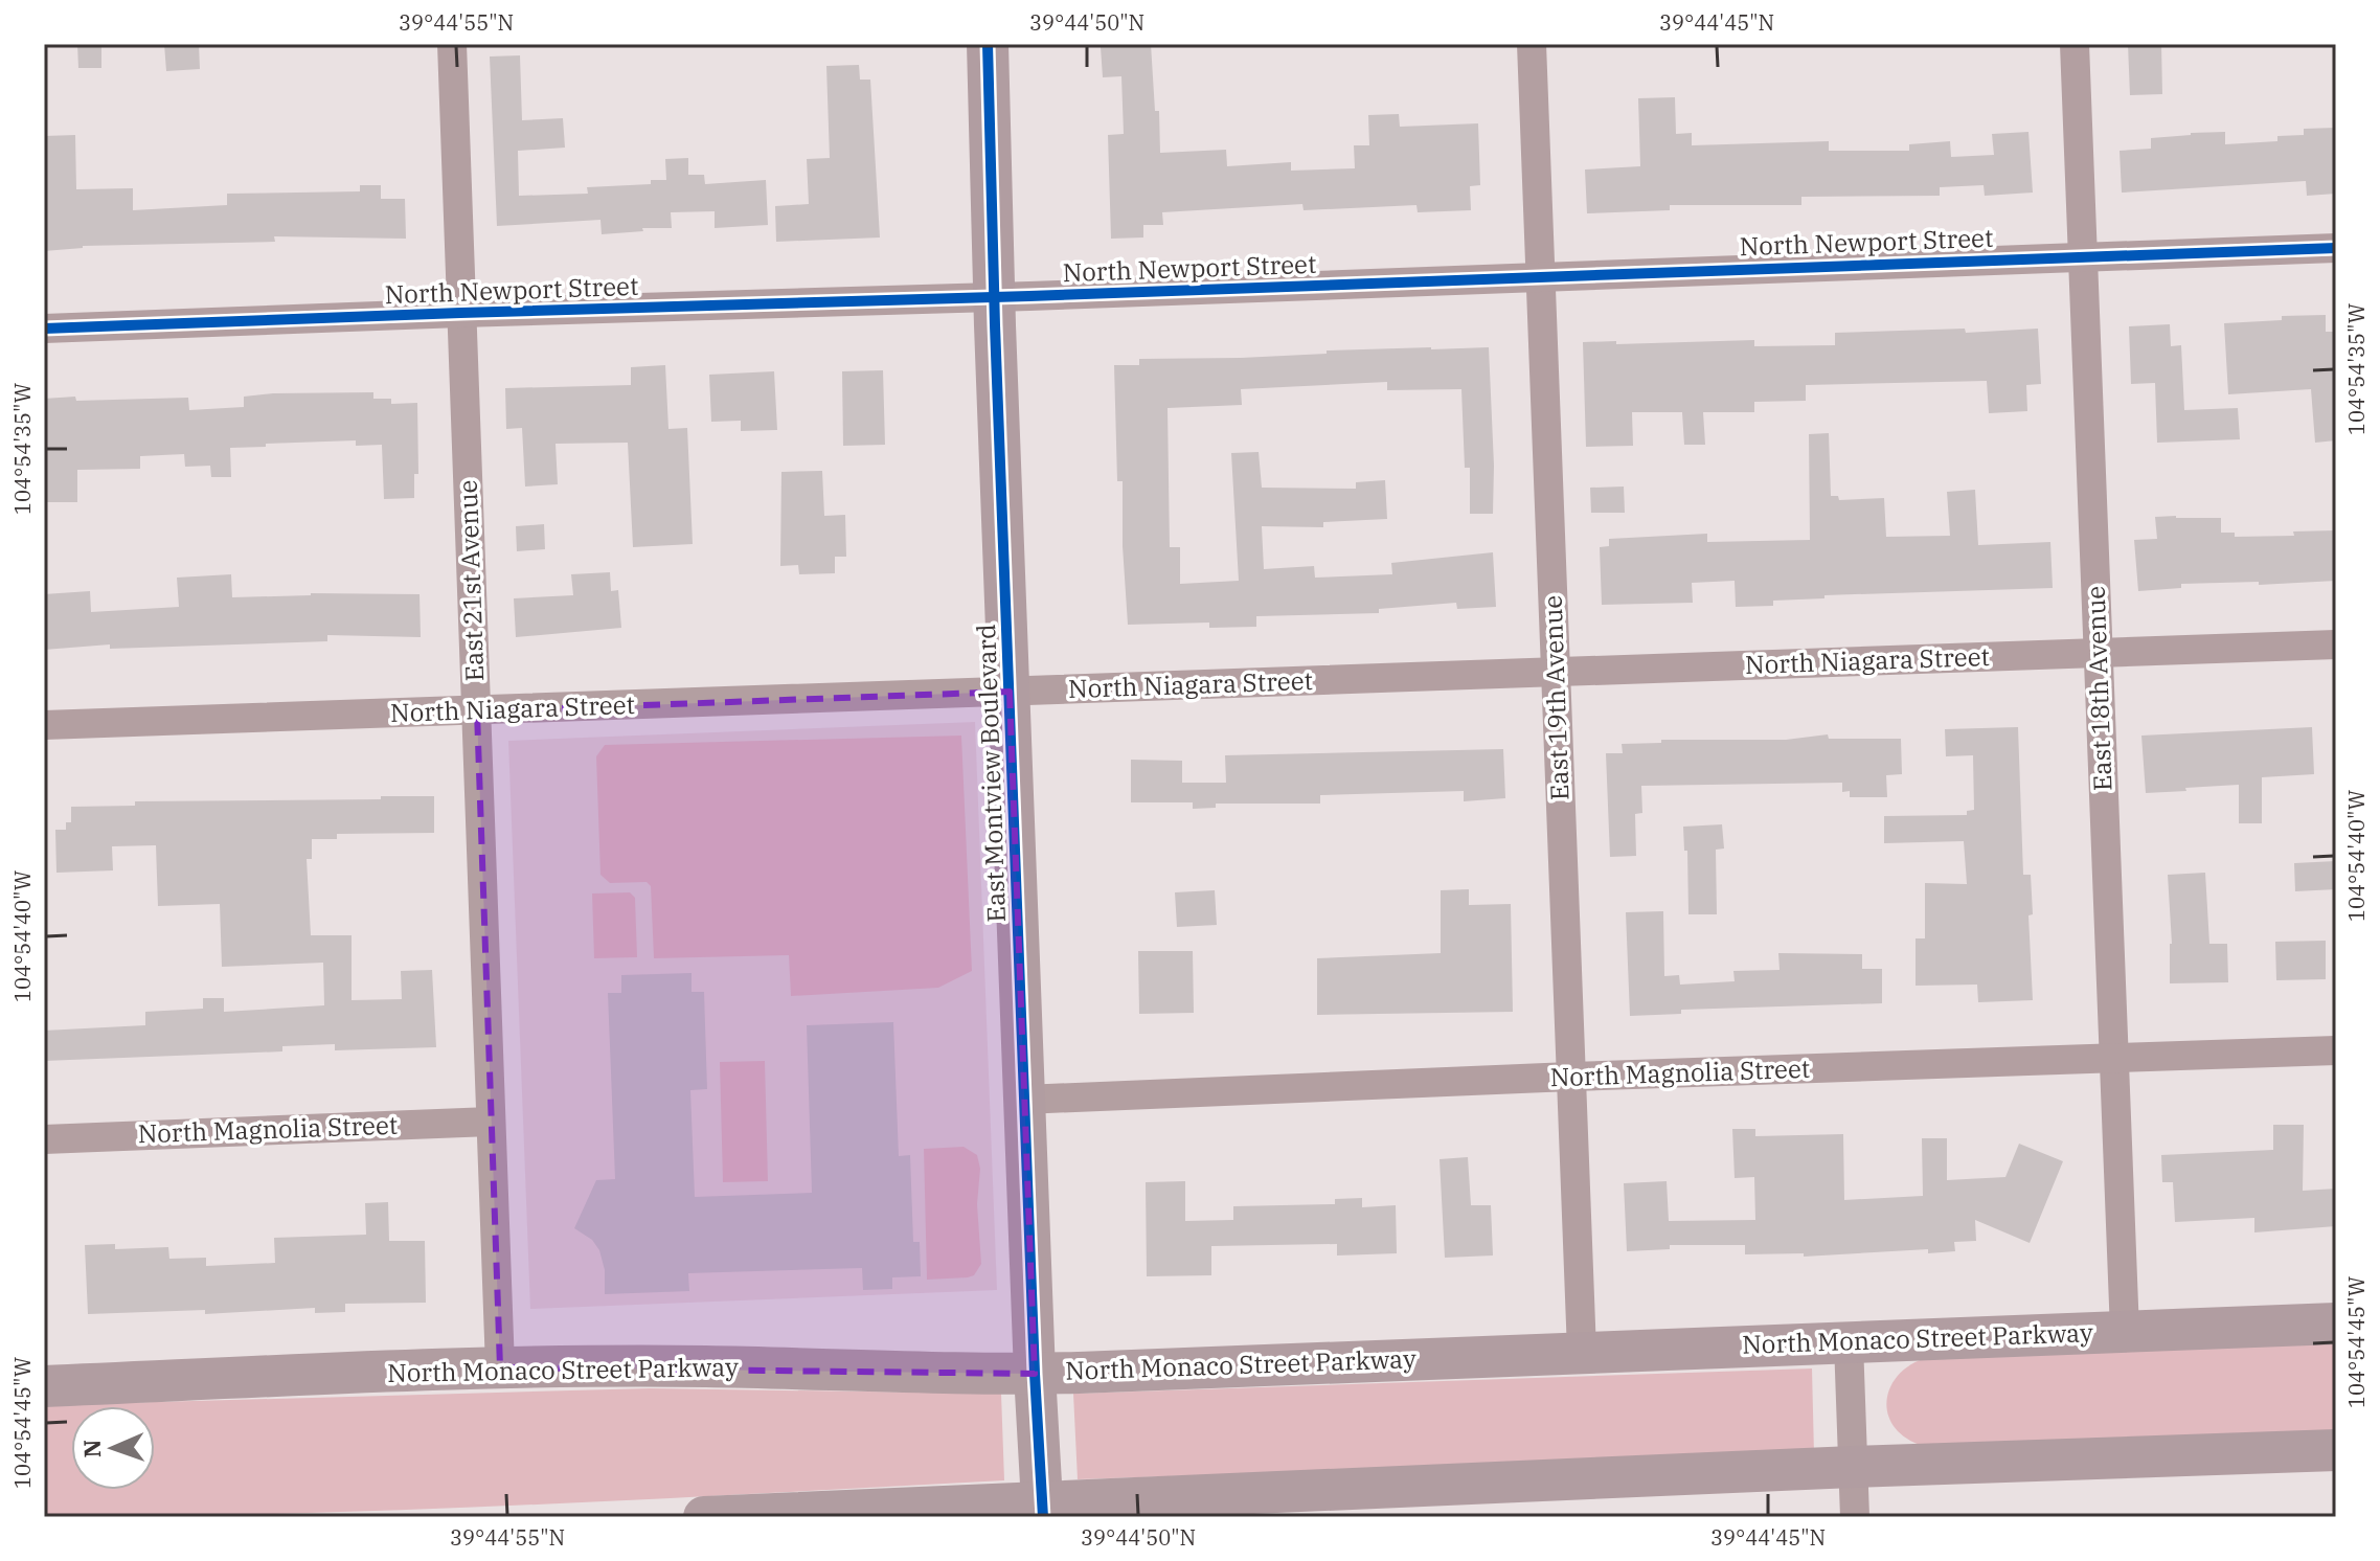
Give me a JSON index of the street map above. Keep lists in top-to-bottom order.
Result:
{
  "streets": {
    "main road": ["East Montview Boulevard", "North Monaco Street Parkway"],
    "street": [
      "North Newport Street",
      "East 21st Avenue",
      "North Niagara Street",
      "East 18th Avenue",
      "East 19th Avenue",
      "North Magnolia Street"
    ]
  },
  "crossings": [
    ["North Newport Street", "East 21st Avenue"],
    ["North Newport Street", "East 18th Avenue"],
    ["North Newport Street", "East 19th Avenue"],
    ["North Newport Street", "East Montview Boulevard"],
    ["East 21st Avenue", "North Niagara Street"],
    ["East 21st Avenue", "North Magnolia Street"],
    ["East 21st Avenue", "North Monaco Street Parkway"],
    ["North Niagara Street", "East 18th Avenue"],
    ["North Niagara Street", "East 19th Avenue"],
    ["North Niagara Street", "East Montview Boulevard"],
    ["East 18th Avenue", "North Magnolia Street"],
    ["East 18th Avenue", "North Monaco Street Parkway"],
    ["East 19th Avenue", "North Magnolia Street"],
    ["East 19th Avenue", "North Monaco Street Parkway"],
    ["East Montview Boulevard", "North Magnolia Street"],
    ["East Montview Boulevard", "North Monaco Street Parkway"]
  ],
  "north": "left",
  "coordinates": [
    "39°44'55\"N",
    "39°44'50\"N",
    "39°44'45\"N",
    "104°54'35\"W",
    "104°54'40\"W",
    "104°54'45\"W"
  ]
}
